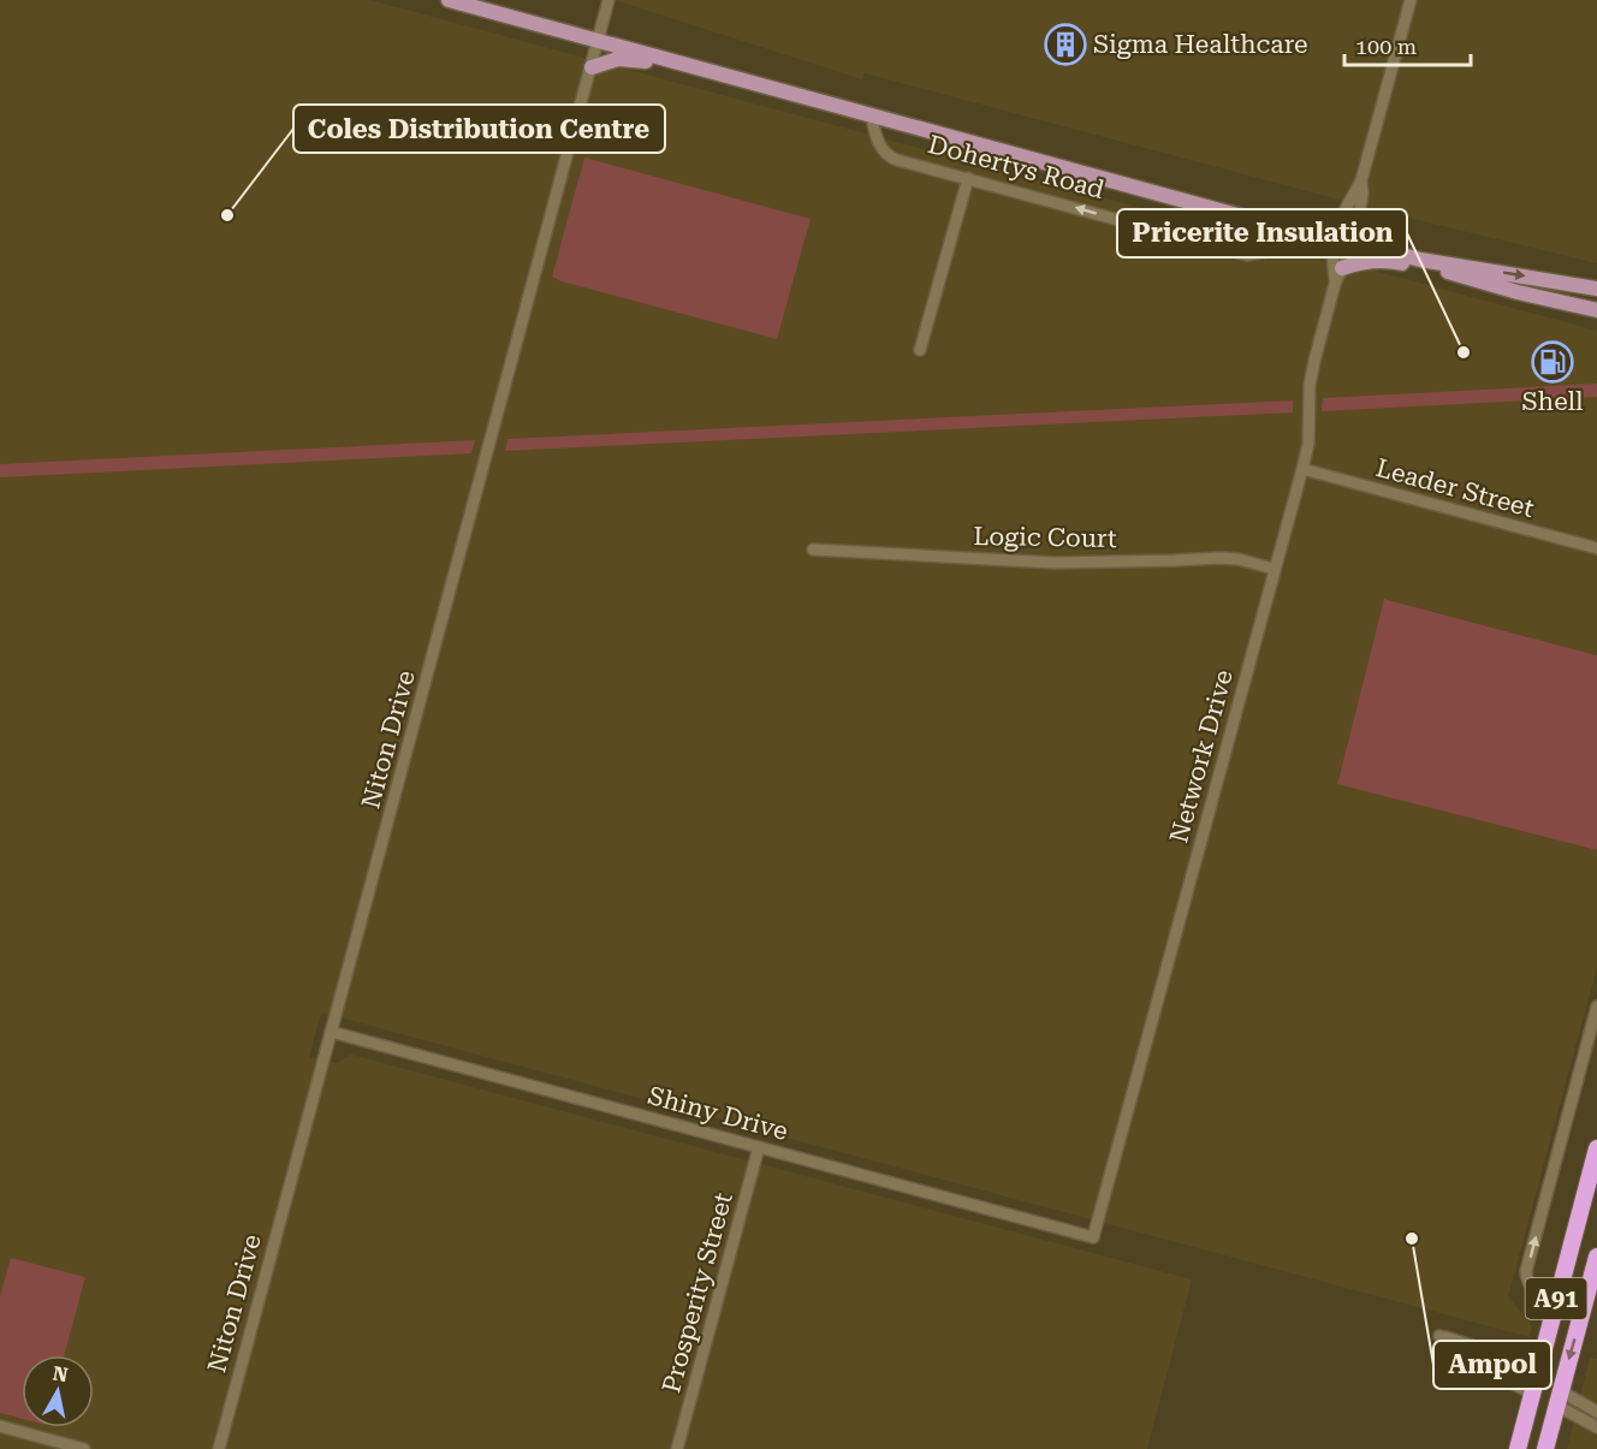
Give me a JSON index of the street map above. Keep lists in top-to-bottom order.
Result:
{
  "streets": {
    "highway": ["A91"],
    "main road": ["Dohertys Road"],
    "street": [
      "Leader Street",
      "Logic Court",
      "Niton Drive",
      "Network Drive",
      "Shiny Drive",
      "Prosperity Street"
    ]
  },
  "crossings": [
    ["Dohertys Road", "Niton Drive"],
    ["Dohertys Road", "Network Drive"],
    ["Leader Street", "Network Drive"],
    ["Logic Court", "Network Drive"],
    ["Niton Drive", "Shiny Drive"],
    ["Network Drive", "Shiny Drive"],
    ["Shiny Drive", "Prosperity Street"]
  ],
  "places": {
    "building": ["Sigma Healthcare"],
    "other": ["Coles Distribution Centre", "Pricerite Insulation", "Ampol"],
    "fuel station": ["Shell"]
  },
  "scale_bar": "100 m",
  "north": "top"
}
